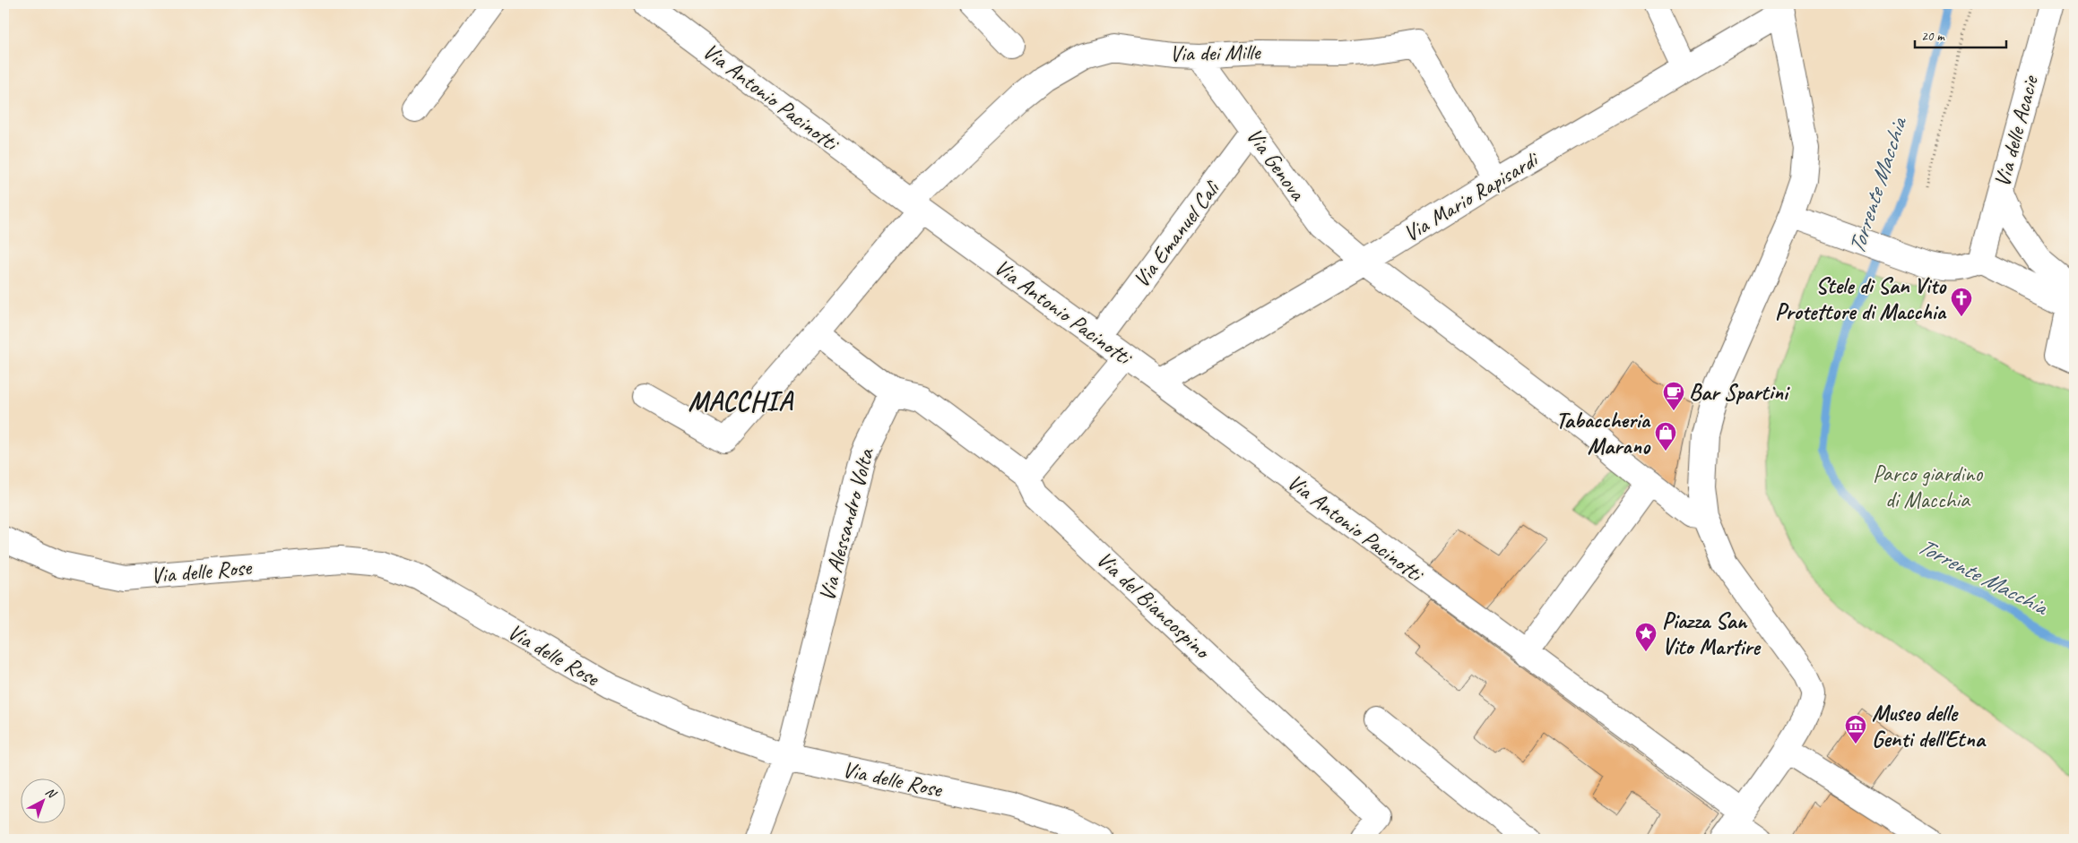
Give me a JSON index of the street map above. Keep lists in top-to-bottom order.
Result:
{
  "streets": {
    "street": [
      "Via dei Mille",
      "Via Antonio Pacinotti",
      "Via delle Acacie",
      "Via Genova",
      "Via Mario Rapisardi",
      "Via Emanuel Calì",
      "Via Alessandro Volta",
      "Via delle Rose",
      "Via del Biancospino"
    ]
  },
  "crossings": [
    ["Via dei Mille", "Via Antonio Pacinotti"],
    ["Via dei Mille", "Via Genova"],
    ["Via dei Mille", "Via Mario Rapisardi"],
    ["Via Antonio Pacinotti", "Via Mario Rapisardi"],
    ["Via Antonio Pacinotti", "Via Emanuel Calì"],
    ["Via Genova", "Via Mario Rapisardi"],
    ["Via Genova", "Via Emanuel Calì"],
    ["Via Alessandro Volta", "Via delle Rose"],
    ["Via Alessandro Volta", "Via del Biancospino"]
  ],
  "districts": ["MACCHIA"],
  "water": ["Torrente Macchia"],
  "parks": ["Parco giardino di Macchia"],
  "places": {
    "church": ["Stele di San Vito Protettore di Macchia"],
    "cafe": ["Bar Spartini"],
    "shop": ["Tabaccheria Marano"],
    "place": ["Piazza San Vito Martire"],
    "museum": ["Museo delle Genti dell'Etna"]
  },
  "scale_bar": "20 m",
  "north": "top right"
}
